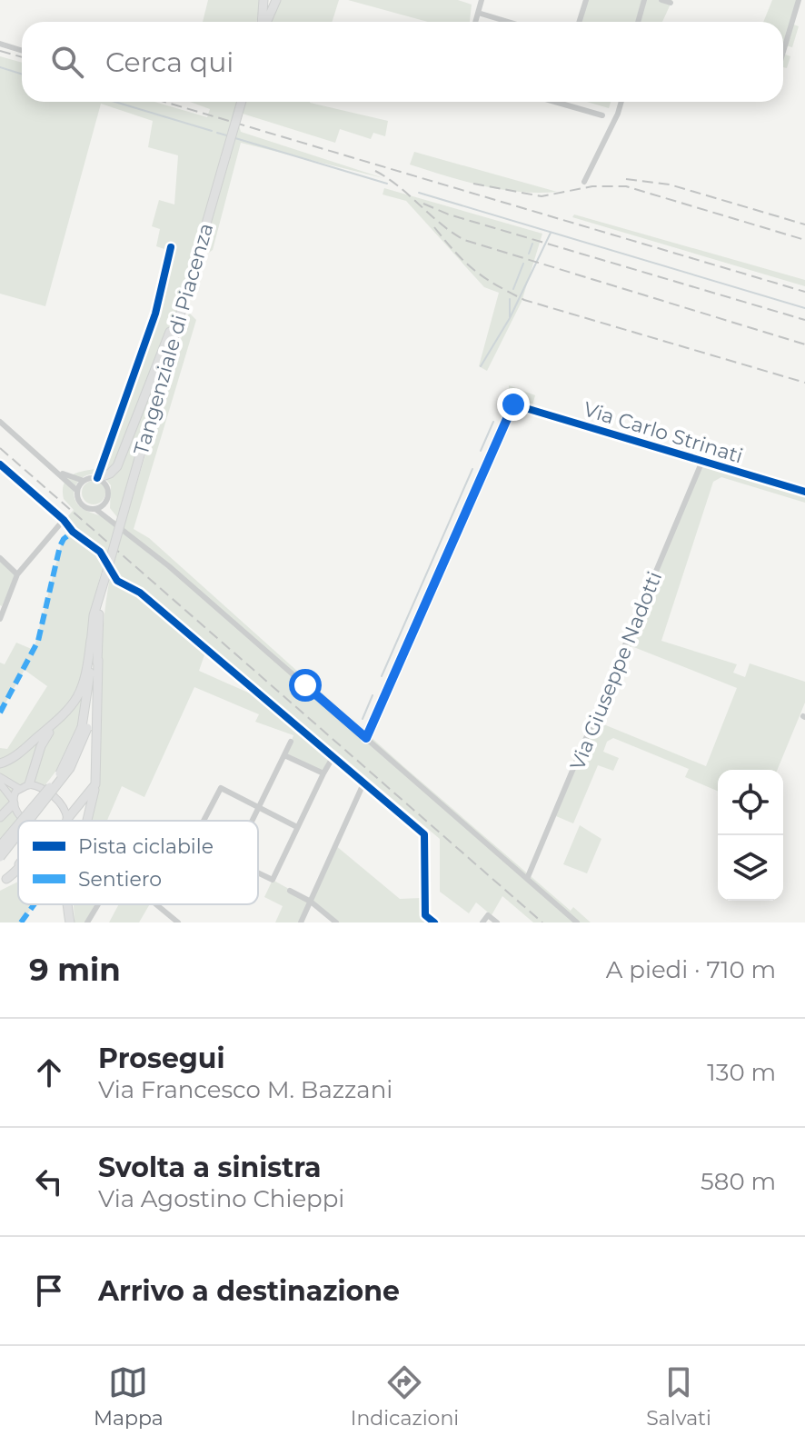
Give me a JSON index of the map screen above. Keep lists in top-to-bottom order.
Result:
{
  "streets": {
    "highway": ["Tangenziale di Piacenza"],
    "street": ["Via Carlo Strinati", "Via Giuseppe Nadotti"]
  },
  "crossings": [
    ["Via Carlo Strinati", "Via Giuseppe Nadotti"]
  ],
  "legend": ["Pista ciclabile", "Sentiero"],
  "page": {
    "search": "Cerca qui",
    "heading": ["9 min", "A piedi · 710 m"],
    "list": [
      ["Prosegui", "Via Francesco M. Bazzani", "130 m"],
      ["Svolta a sinistra", "Via Agostino Chieppi", "580 m"],
      "Arrivo a destinazione"
    ],
    "nav": ["Mappa", "Indicazioni", "Salvati"]
  }
}
